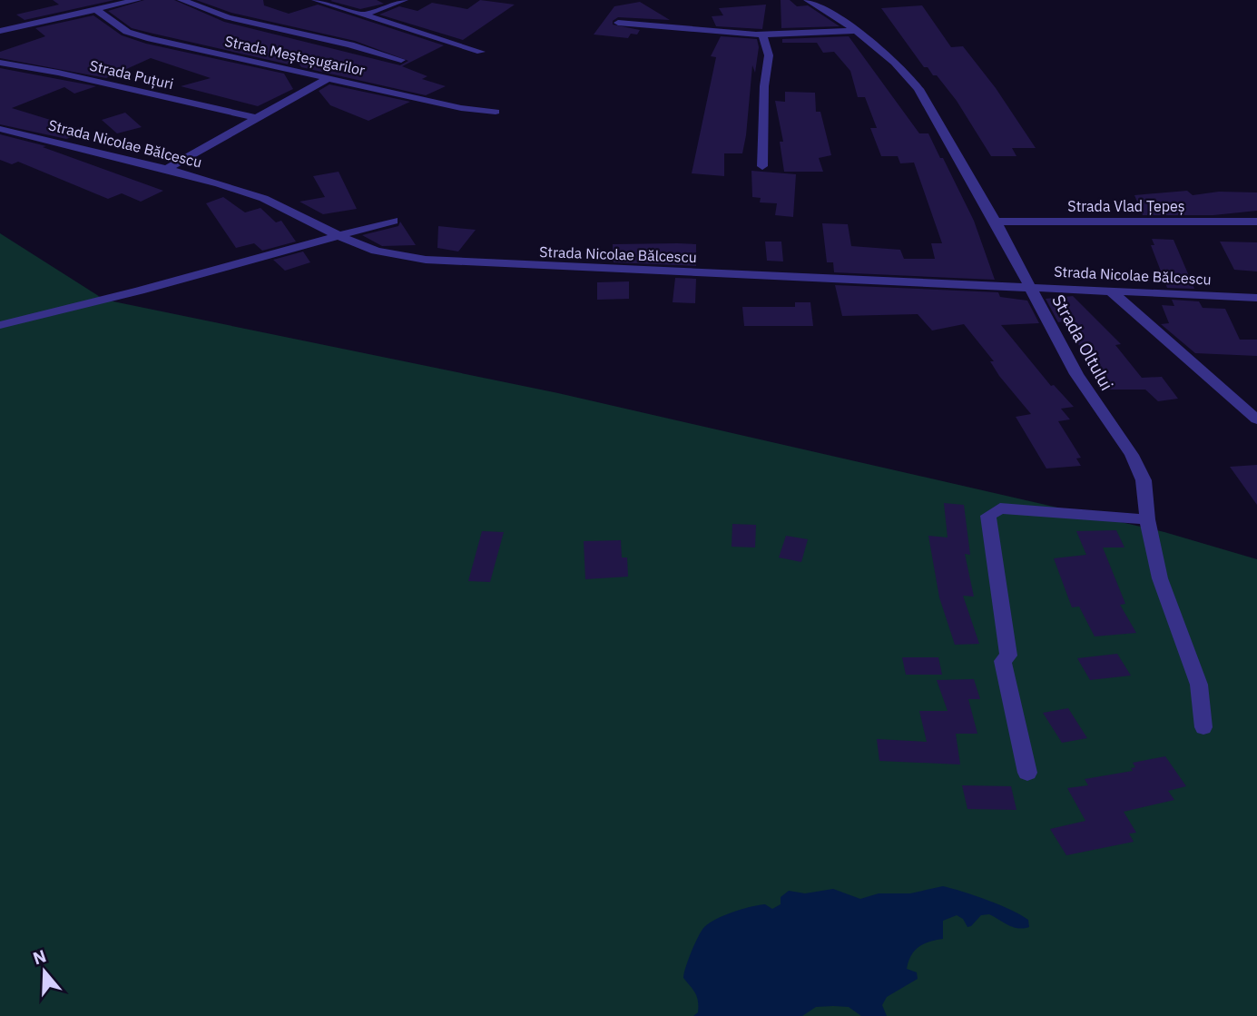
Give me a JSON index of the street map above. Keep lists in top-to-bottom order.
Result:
{
  "streets": {
    "street": [
      "Strada Meșteșugarilor",
      "Strada Puțuri",
      "Strada Nicolae Bălcescu",
      "Strada Vlad Țepeș",
      "Strada Oltului"
    ]
  },
  "crossings": [
    ["Strada Nicolae Bălcescu", "Strada Oltului"],
    ["Strada Vlad Țepeș", "Strada Oltului"]
  ],
  "north": "top"
}
